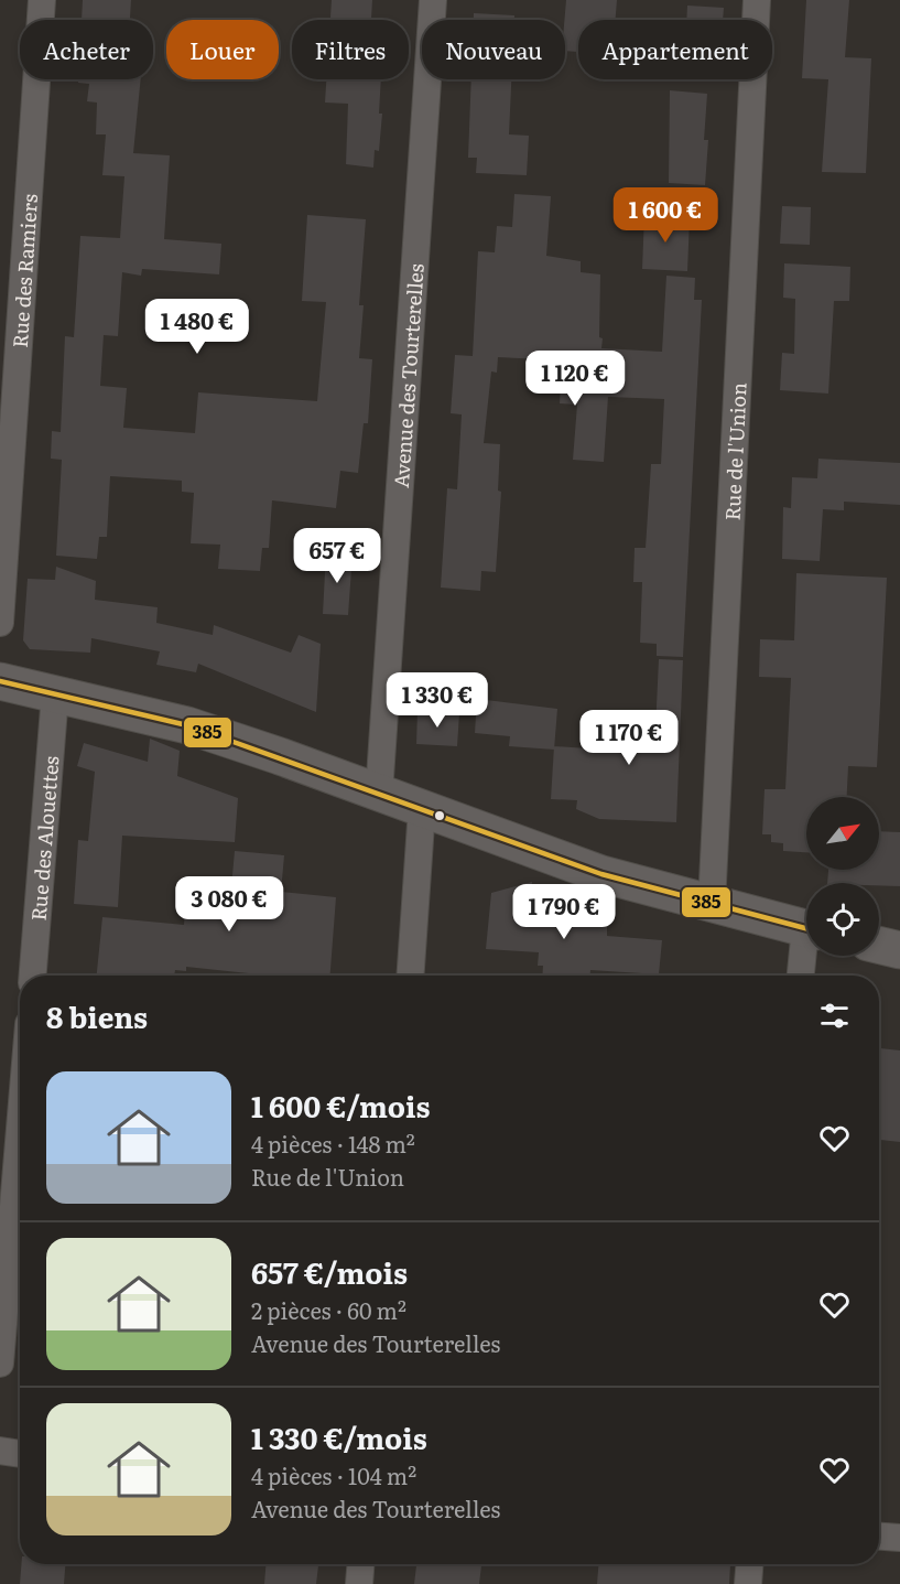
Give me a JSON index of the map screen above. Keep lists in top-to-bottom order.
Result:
{
  "streets": {
    "street": [
      "Rue des Ramiers",
      "Avenue des Tourterelles",
      "Rue de l'Union",
      "Rue des Alouettes"
    ]
  },
  "lines": ["transit line 385"],
  "north": "top right",
  "page": {
    "chip": [
      "Acheter",
      "Louer",
      "Filtres",
      "Nouveau",
      "Appartement"
    ],
    "price": [
      "1 600 €",
      "1 480 €",
      "1 120 €",
      "657 €",
      "1 330 €",
      "1 170 €",
      "3 080 €",
      "1 790 €"
    ],
    "heading": "8 biens",
    "list": [
      {
        "name": "1 600 €/mois",
        "note": "4 pièces · 148 m² · Rue de l'Union"
      },
      {
        "name": "657 €/mois",
        "note": "2 pièces · 60 m² · Avenue des Tourterelles"
      },
      {
        "name": "1 330 €/mois",
        "note": "4 pièces · 104 m² · Avenue des Tourterelles"
      }
    ]
  }
}
